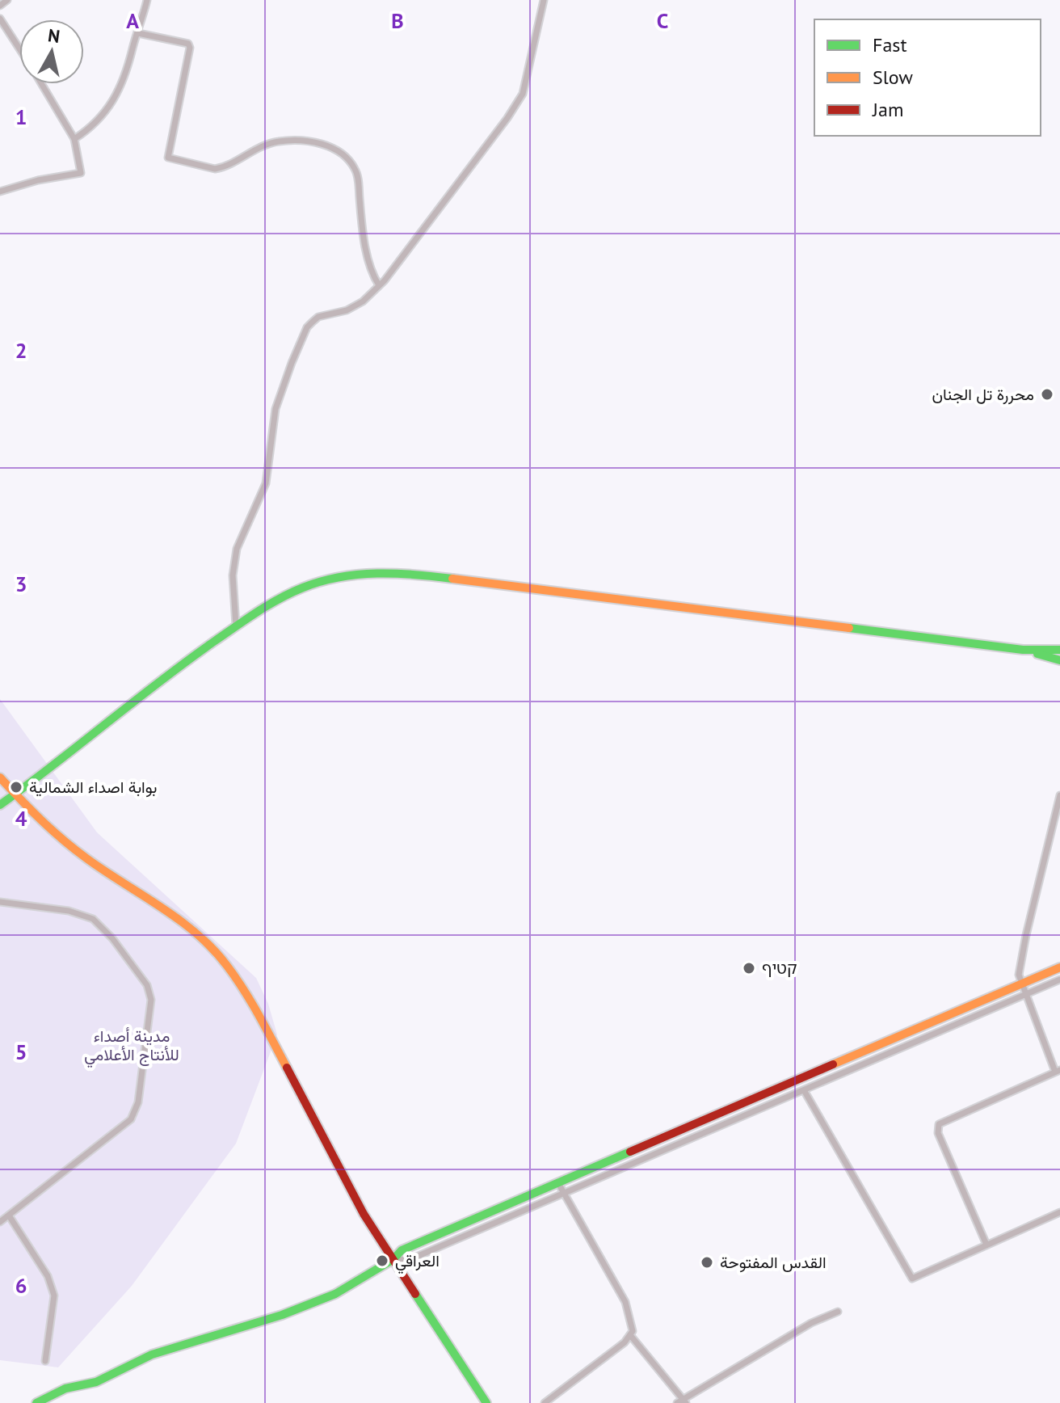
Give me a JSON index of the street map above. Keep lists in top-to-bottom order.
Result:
{
  "parks": ["مدينة أصداء للأنتاج الأعلامي"],
  "places": [
    "محررة تل الجنان",
    "بوابة اصداء الشمالية",
    "קטיף",
    "العراقي",
    "القدس المفتوحة"
  ],
  "legend": ["Fast", "Slow", "Jam"],
  "north": "top",
  "grid": {
    "columns": ["A", "B", "C"],
    "rows": [
      "1",
      "2",
      "3",
      "4",
      "5",
      "6"
    ]
  }
}
